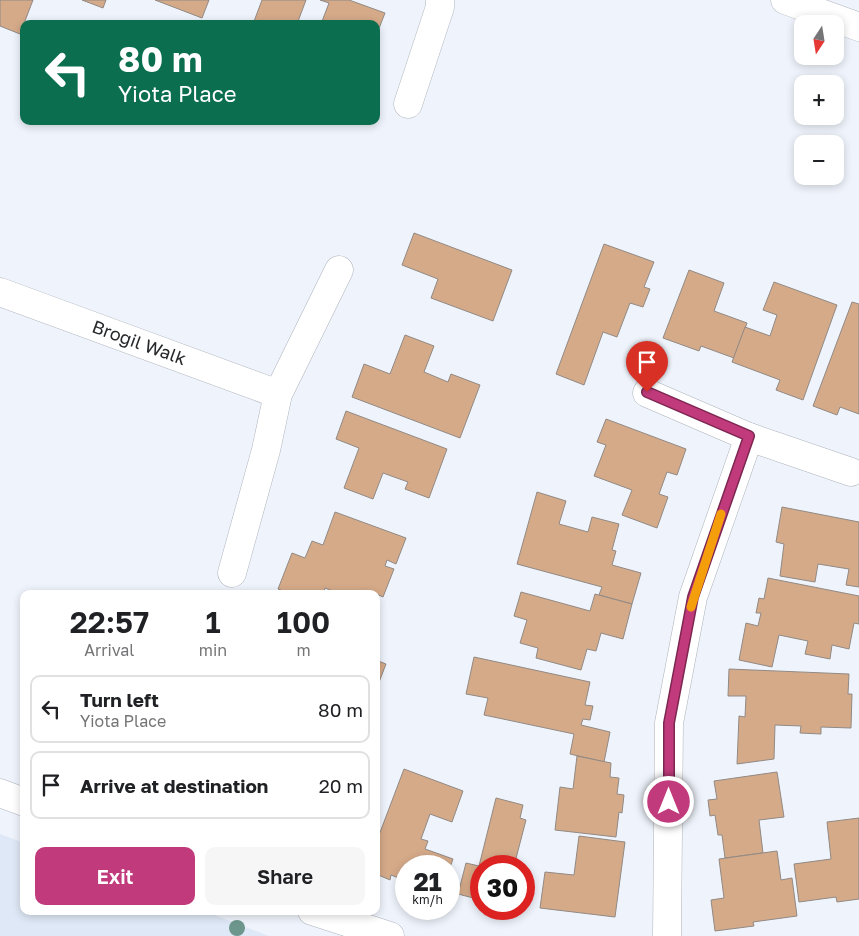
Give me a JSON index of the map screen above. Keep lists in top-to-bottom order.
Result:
{
  "streets": {
    "street": ["Brogil Walk"]
  },
  "north": "bottom",
  "page": {
    "map_buttons": ["+", "−"],
    "turn": ["80 m", "Yiota Place"],
    "eta": [
      "22:57",
      "Arrival",
      "1",
      "min",
      "100",
      "m"
    ],
    "list": [
      {
        "name": "Turn left",
        "note": "Yiota Place",
        "value": "80 m"
      },
      {
        "name": "Arrive at destination",
        "value": "20 m"
      }
    ],
    "buttons": ["Exit", "Share"],
    "speed": "21 km/h",
    "limit": "30"
  }
}
